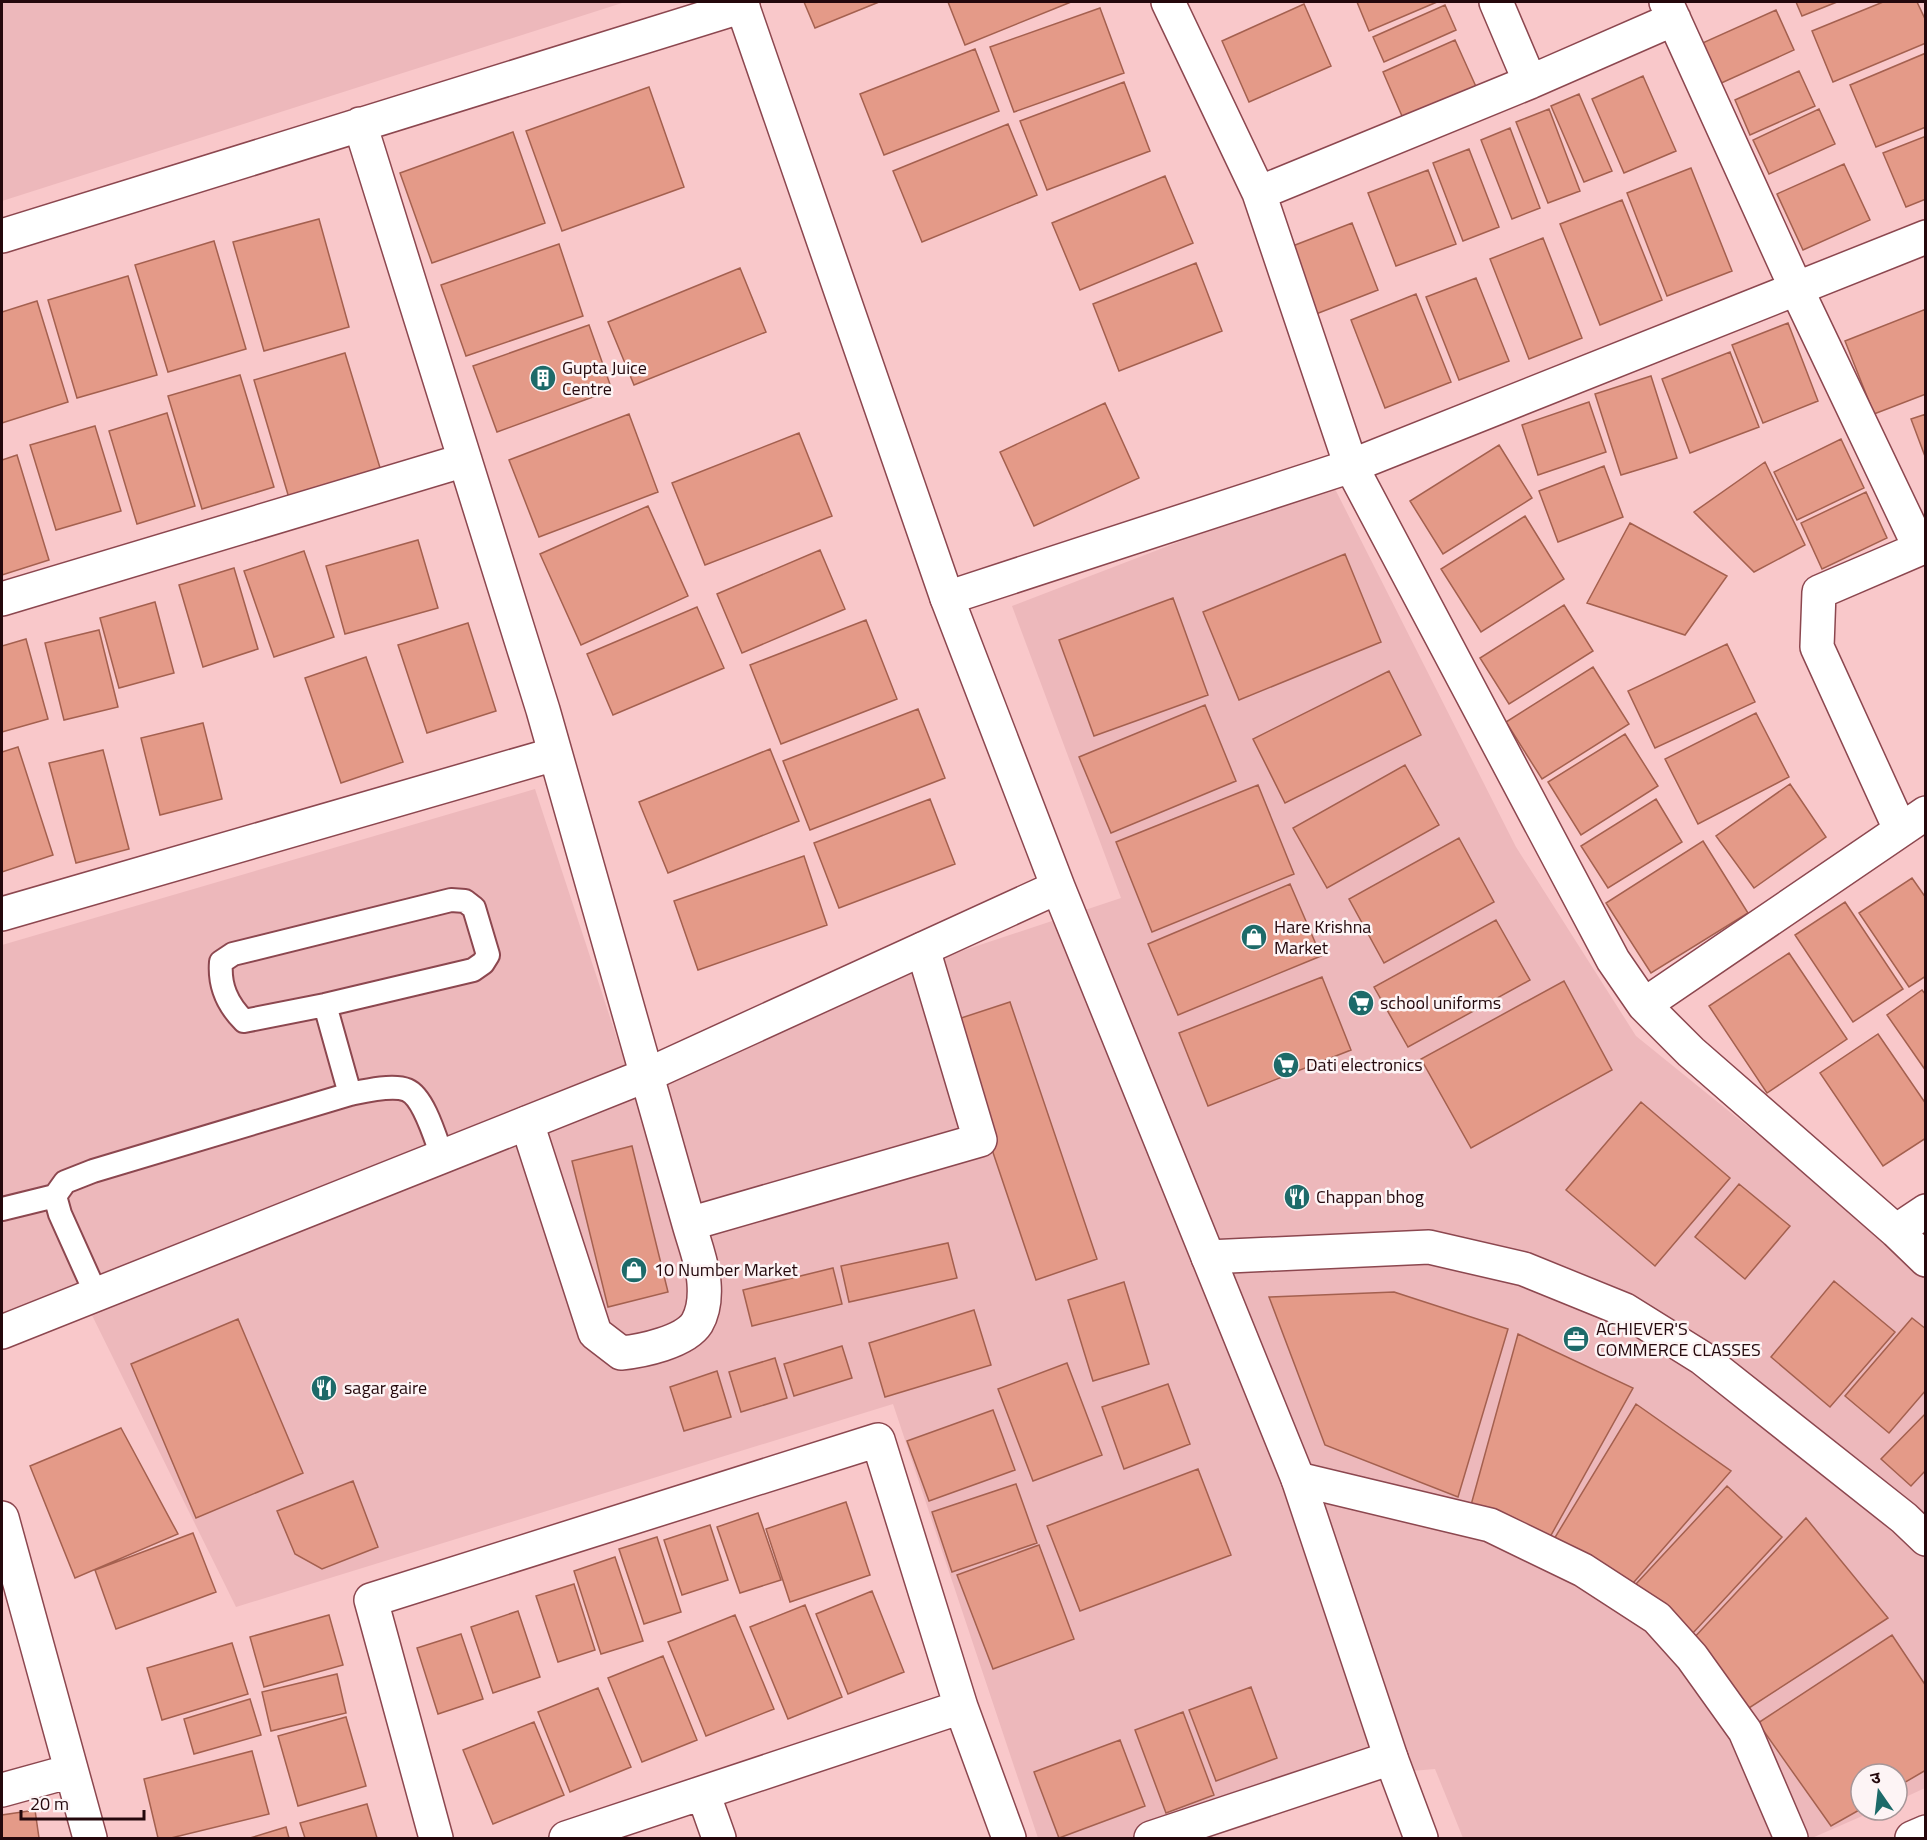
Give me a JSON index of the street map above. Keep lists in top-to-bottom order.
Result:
{
  "places": {
    "building": ["Gupta Juice Centre"],
    "shop": ["Hare Krishna Market", "10 Number Market"],
    "supermarket": ["school uniforms", "Dati electronics"],
    "restaurant": ["Chappan bhog", "sagar gaire"],
    "office": ["ACHIEVER'S COMMERCE CLASSES"]
  },
  "scale_bar": "20 m",
  "north": "top"
}
